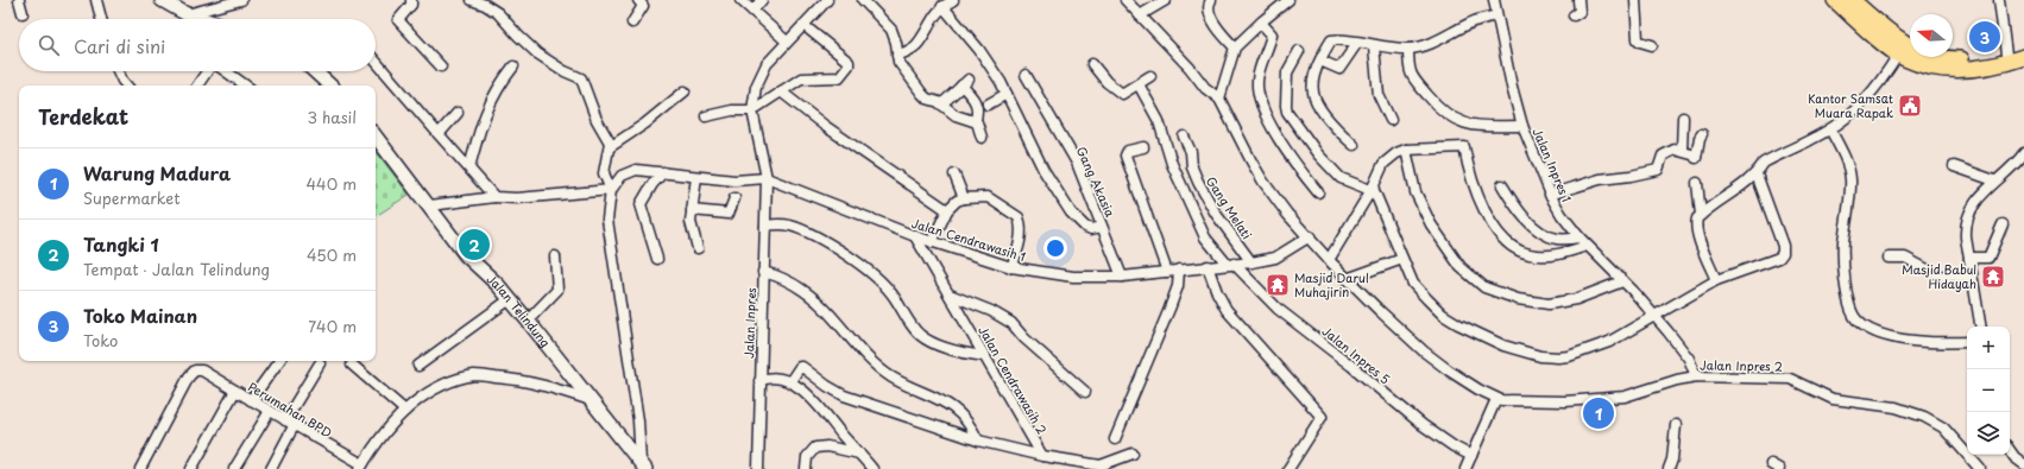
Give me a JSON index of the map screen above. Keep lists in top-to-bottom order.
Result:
{
  "streets": {
    "main road": ["Jalan Telindung"],
    "street": [
      "Jalan Inpres 1",
      "Gang Akasia",
      "Gang Melati",
      "Jalan Cendrawasih 1",
      "Jalan Inpres",
      "Jalan Inpres 5",
      "Jalan Inpres 2",
      "Jalan Cendrawasih 2",
      "Perumahan BPD"
    ]
  },
  "crossings": [
    ["Jalan Inpres 1", "Jalan Inpres 2"],
    ["Gang Akasia", "Jalan Cendrawasih 1"],
    ["Gang Melati", "Jalan Cendrawasih 1"],
    ["Jalan Cendrawasih 1", "Jalan Inpres"],
    ["Jalan Cendrawasih 1", "Jalan Inpres 5"],
    ["Jalan Cendrawasih 1", "Jalan Cendrawasih 2"]
  ],
  "places": {
    "public building": ["Kantor Samsat Muara Rapak"],
    "temple": ["Masjid Babul Hidayah", "Masjid Darul Muhajirin"]
  },
  "north": "left",
  "page": {
    "pins": ["3", "2", "1"],
    "search": "Cari di sini",
    "heading": ["Terdekat", "3 hasil"],
    "list": [
      {
        "mark": "1",
        "name": "Warung Madura",
        "note": "Supermarket",
        "value": "440 m"
      },
      {
        "mark": "2",
        "name": "Tangki 1",
        "note": "Tempat · Jalan Telindung",
        "value": "450 m"
      },
      {
        "mark": "3",
        "name": "Toko Mainan",
        "note": "Toko",
        "value": "740 m"
      }
    ],
    "map_buttons": ["+", "−"]
  }
}
